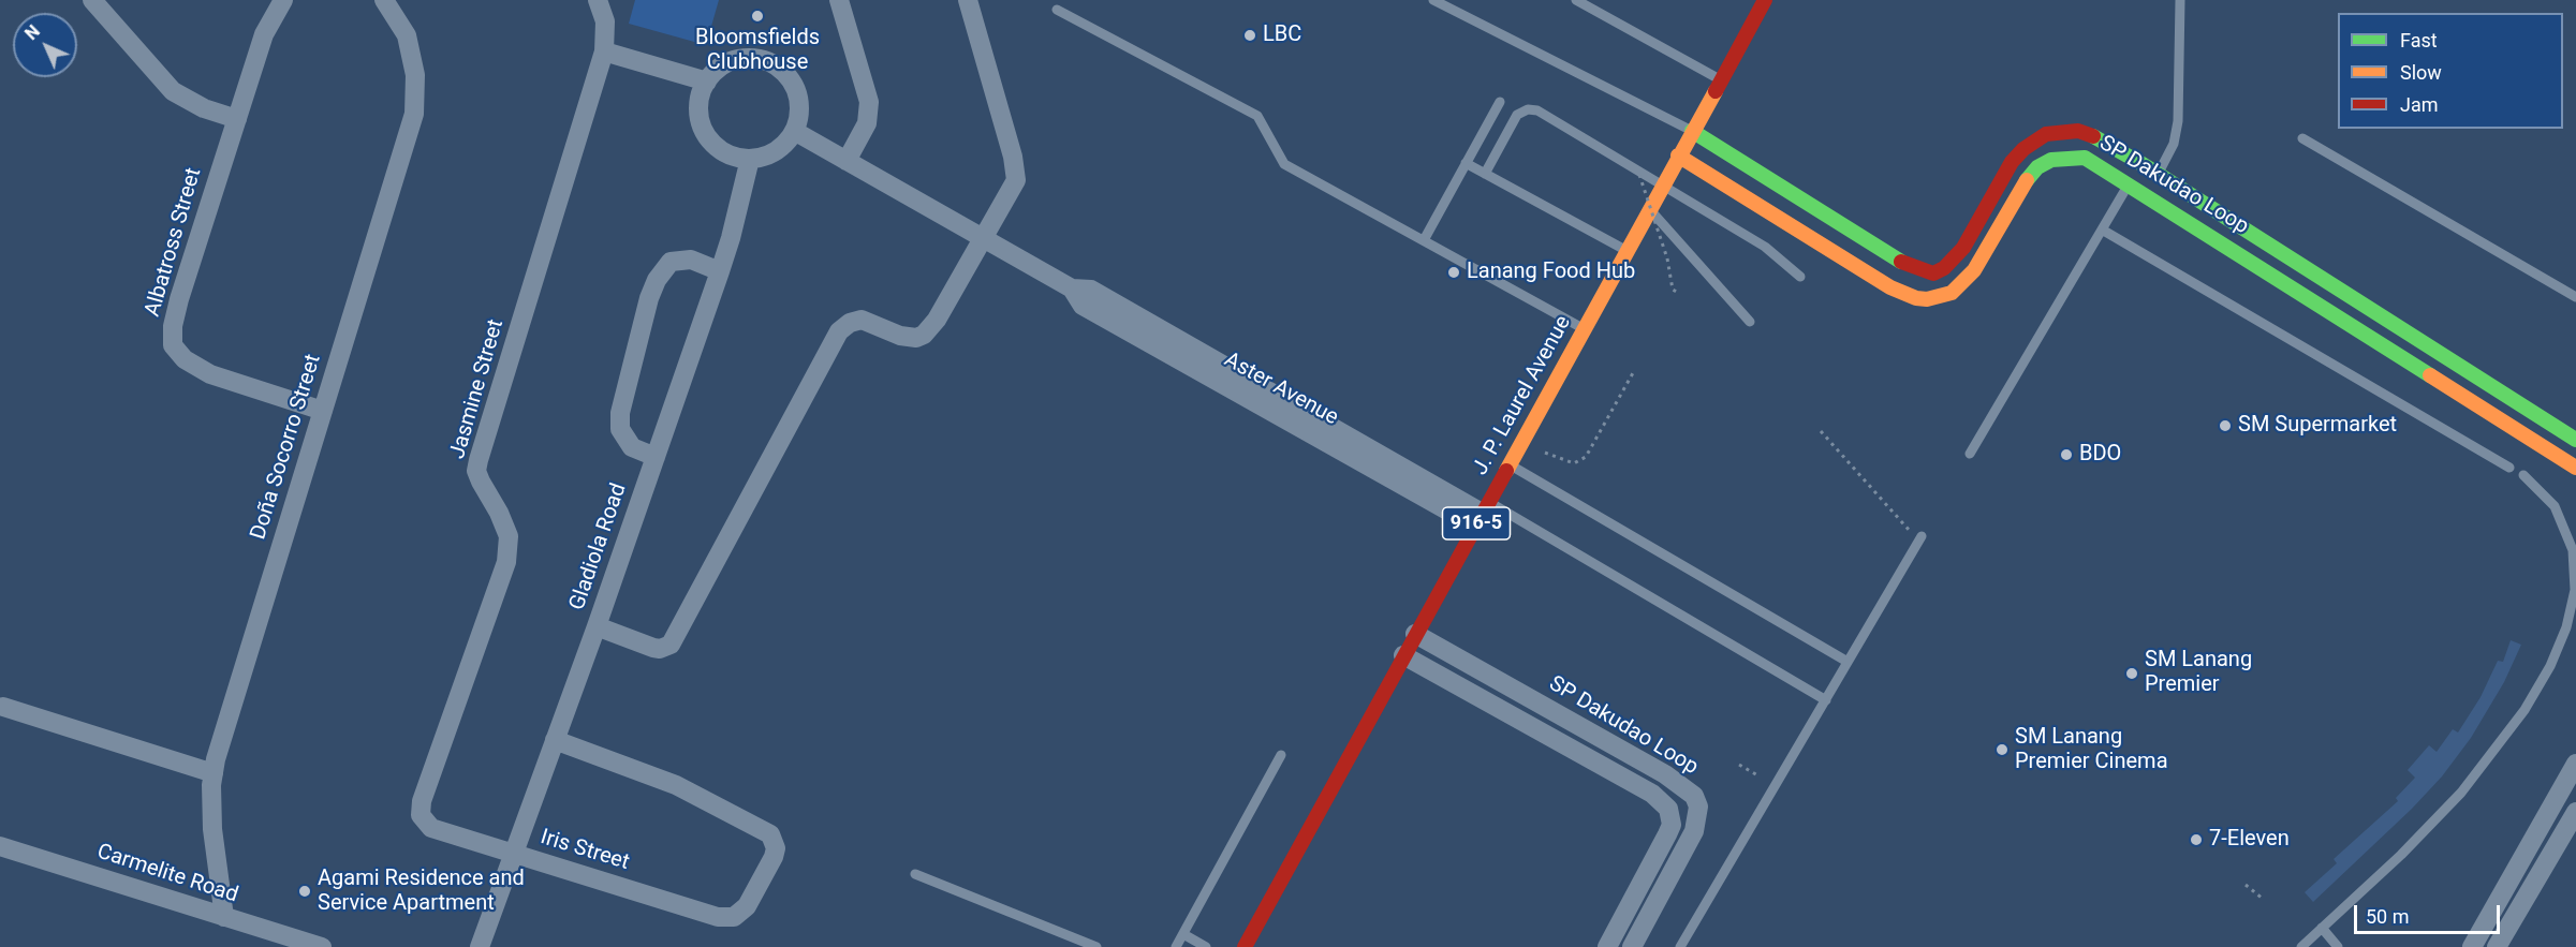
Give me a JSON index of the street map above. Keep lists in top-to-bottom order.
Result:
{
  "streets": {
    "street": [
      "SP Dakudao Loop",
      "Albatross Street",
      "Jasmine Street",
      "Aster Avenue",
      "J. P. Laurel Avenue",
      "Doña Socorro Street",
      "916-5",
      "Gladiola Road",
      "Iris Street",
      "Carmelite Road"
    ]
  },
  "crossings": [
    ["SP Dakudao Loop", "J. P. Laurel Avenue"],
    ["Albatross Street", "Doña Socorro Street"],
    ["Jasmine Street", "Iris Street"],
    ["Aster Avenue", "J. P. Laurel Avenue"],
    ["Aster Avenue", "Gladiola Road"],
    ["Doña Socorro Street", "Carmelite Road"],
    ["Gladiola Road", "Iris Street"]
  ],
  "places": [
    "Bloomsfields Clubhouse",
    "LBC",
    "Lanang Food Hub",
    "SM Supermarket",
    "BDO",
    "SM Lanang Premier",
    "SM Lanang Premier Cinema",
    "7-Eleven",
    "Agami Residence and Service Apartment"
  ],
  "legend": ["Fast", "Slow", "Jam"],
  "scale_bar": "50 m",
  "north": "top left"
}
